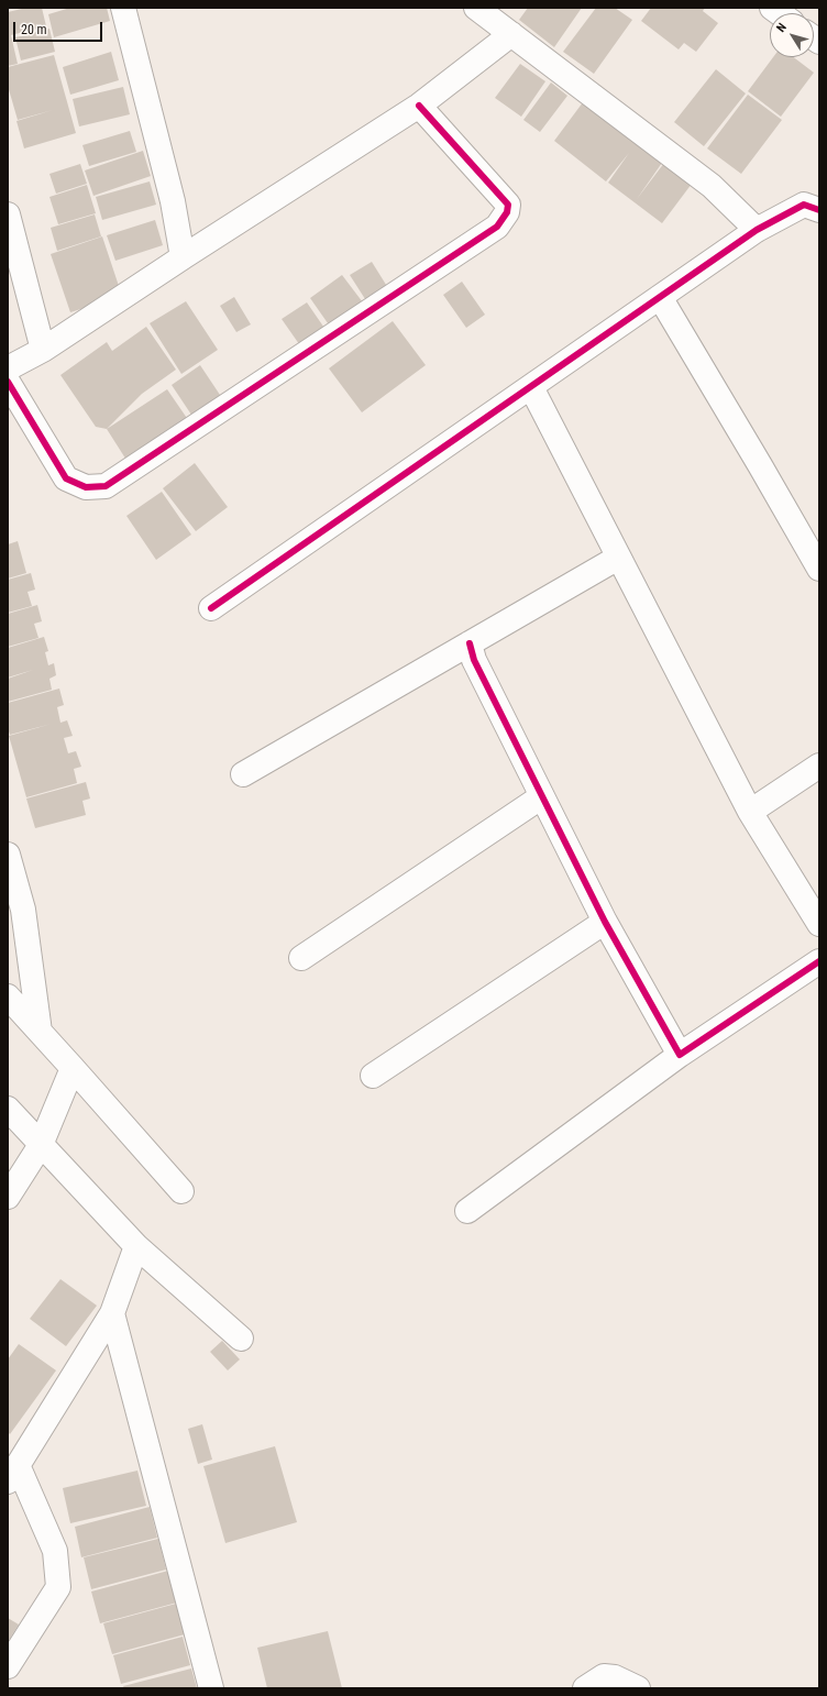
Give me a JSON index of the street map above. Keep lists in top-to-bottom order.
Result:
{
  "scale_bar": "20 m",
  "north": "top left"
}
